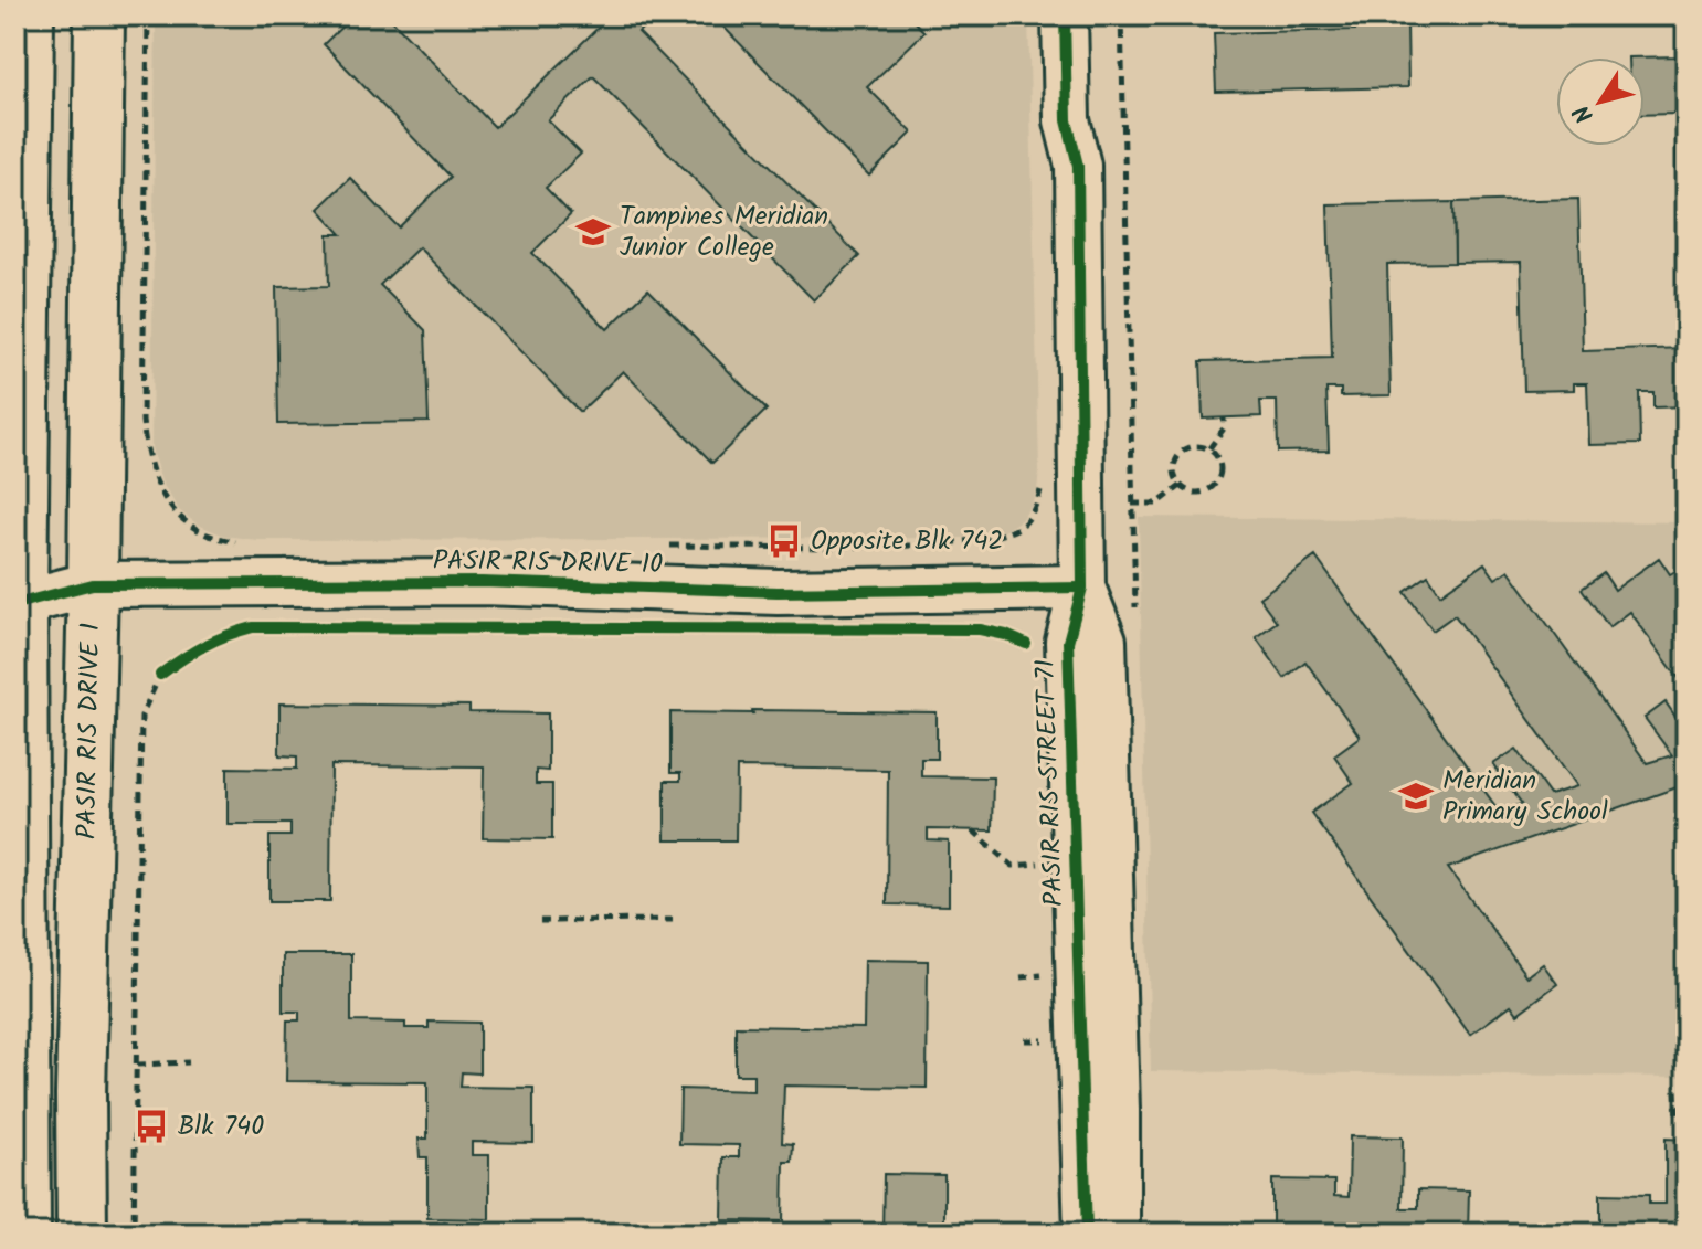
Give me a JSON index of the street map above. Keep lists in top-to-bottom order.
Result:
{
  "streets": {
    "main road": ["PASIR RIS DRIVE 1"],
    "street": ["PASIR RIS DRIVE 10", "PASIR RIS STREET 71"]
  },
  "crossings": [
    ["PASIR RIS DRIVE 10", "PASIR RIS DRIVE 1"],
    ["PASIR RIS DRIVE 10", "PASIR RIS STREET 71"]
  ],
  "places": {
    "school or university": ["Tampines Meridian Junior College", "Meridian Primary School"],
    "bus stop": ["Opposite Blk 742", "Blk 740"]
  },
  "north": "bottom left"
}
